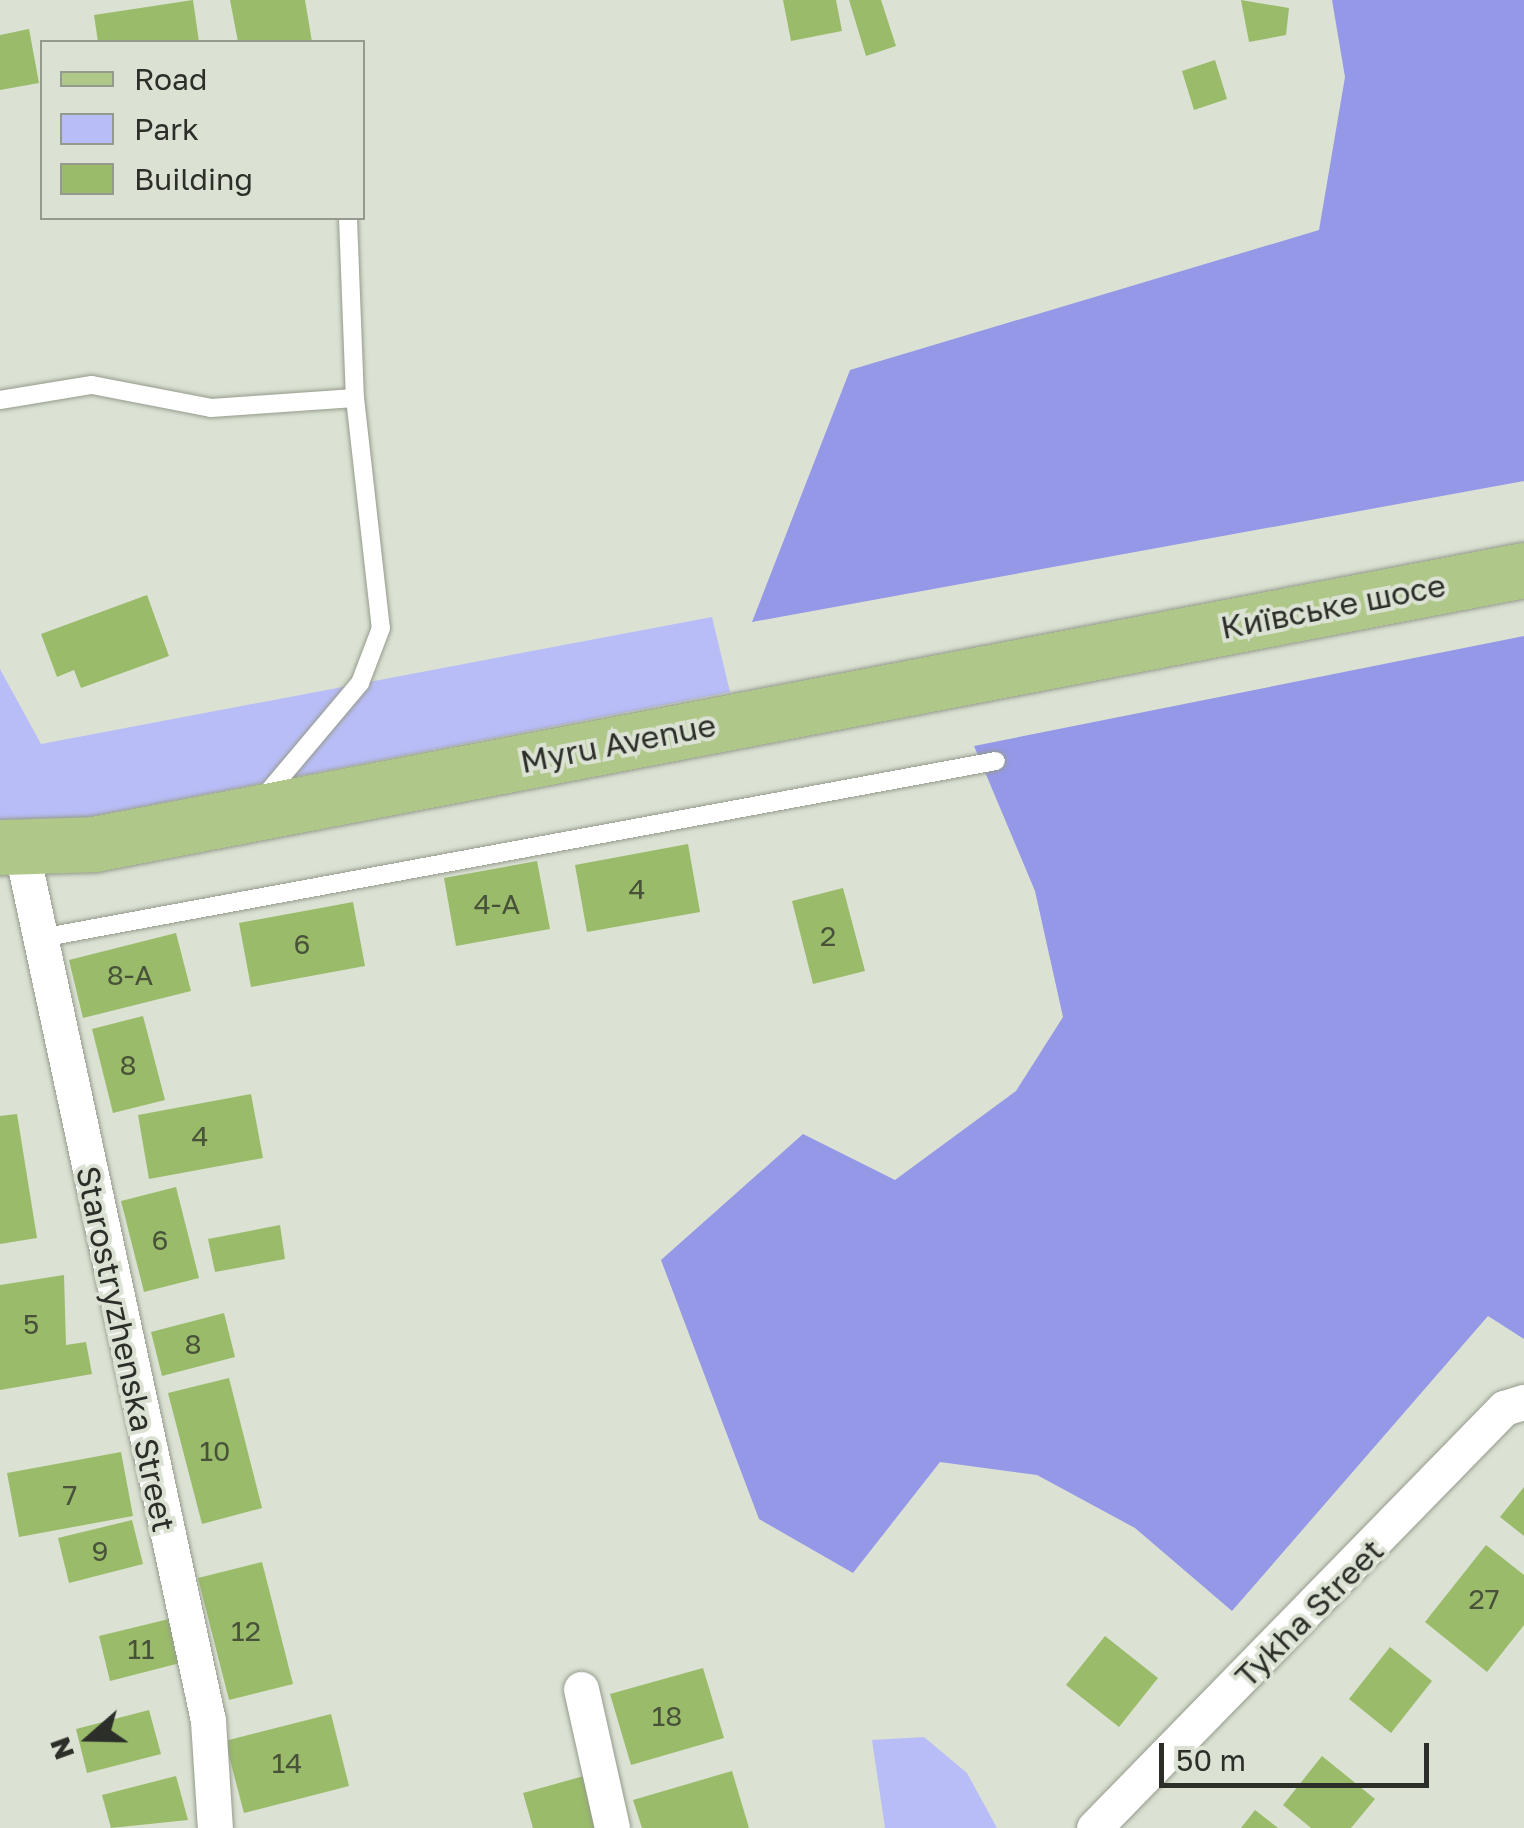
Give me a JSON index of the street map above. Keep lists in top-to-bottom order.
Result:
{
  "streets": {
    "main road": ["Київське шосе", "Myru Avenue"],
    "street": ["Starostryzhenska Street", "Tykha Street"]
  },
  "crossings": [
    ["Київське шосе", "Myru Avenue"],
    ["Myru Avenue", "Starostryzhenska Street"]
  ],
  "house_numbers": [
    "4",
    "4-А",
    "2",
    "6",
    "8-А",
    "8",
    "4",
    "6",
    "5",
    "8",
    "10",
    "7",
    "9",
    "27",
    "12",
    "11",
    "18",
    "14"
  ],
  "legend": ["Road", "Park", "Building"],
  "scale_bar": "50 m",
  "north": "left"
}
